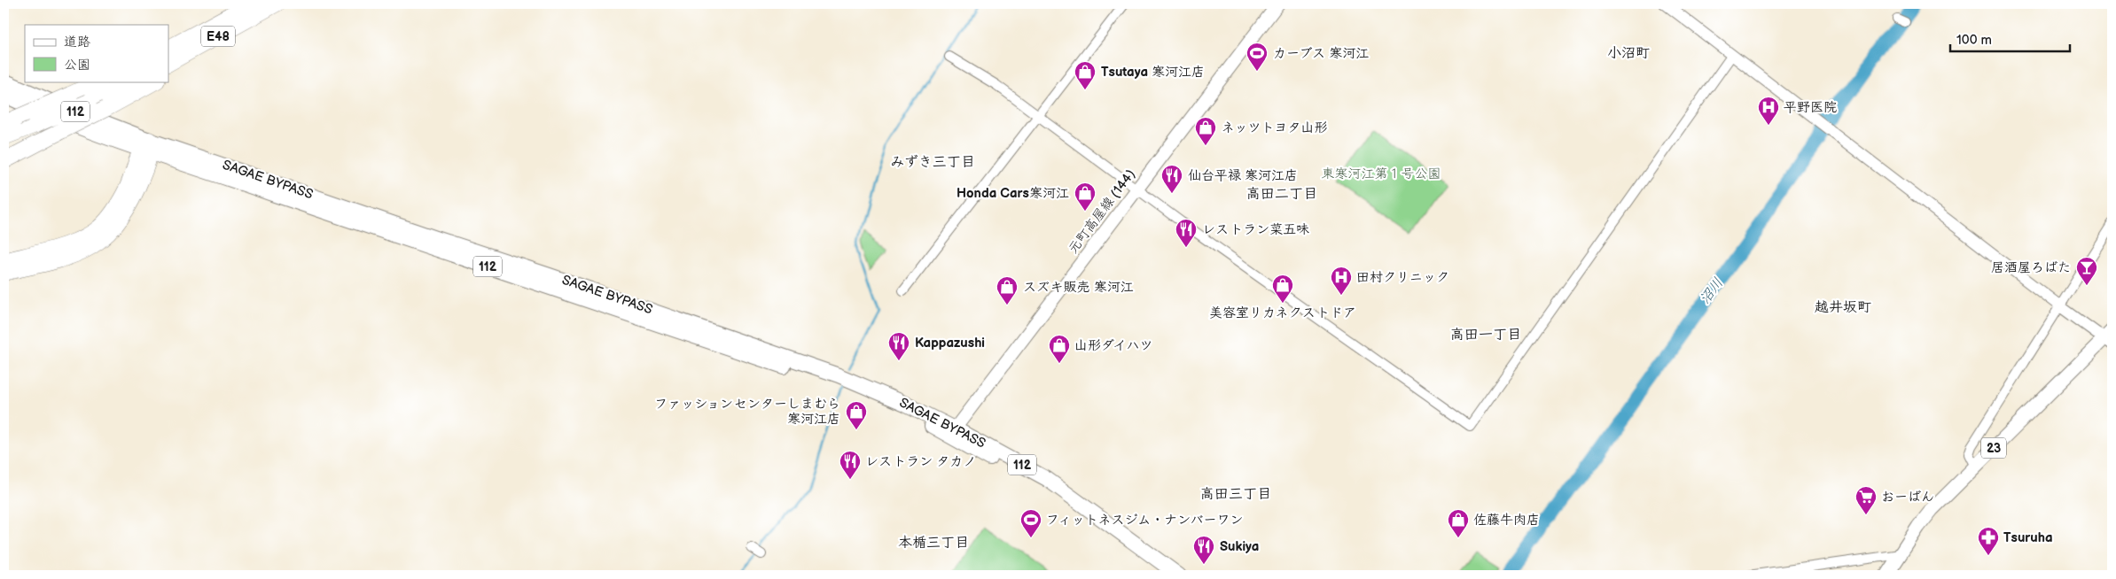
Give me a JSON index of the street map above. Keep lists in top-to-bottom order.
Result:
{
  "streets": {
    "highway": ["E48", "112", "SAGAE BYPASS"],
    "main road": ["元町高屋線 (144)", "23"]
  },
  "crossings": [
    ["SAGAE BYPASS", "元町高屋線 (144)"]
  ],
  "districts": [
    "小沼町",
    "みずき三丁目",
    "高田二丁目",
    "越井坂町",
    "高田一丁目",
    "高田三丁目",
    "本楯三丁目"
  ],
  "water": ["沼川"],
  "parks": ["東寒河江第１号公園"],
  "places": {
    "sports": ["カーブス 寒河江", "フィットネスジム・ナンバーワン"],
    "shop": [
      "Tsutaya 寒河江店",
      "ネッツトヨタ山形",
      "Honda Cars寒河江",
      "美容室リカネクストドア",
      "スズキ販売 寒河江",
      "山形ダイハツ",
      "ファッションセンターしまむら 寒河江店",
      "佐藤牛肉店"
    ],
    "hospital": ["平野医院", "田村クリニック"],
    "restaurant": [
      "仙台平禄 寒河江店",
      "レストラン菜五味",
      "Kappazushi",
      "レストラン タカノ",
      "Sukiya"
    ],
    "bar": ["居酒屋ろばた"],
    "supermarket": ["おーばん"],
    "pharmacy": ["Tsuruha"]
  },
  "legend": ["道路", "公園"],
  "scale_bar": "100 m"
}
